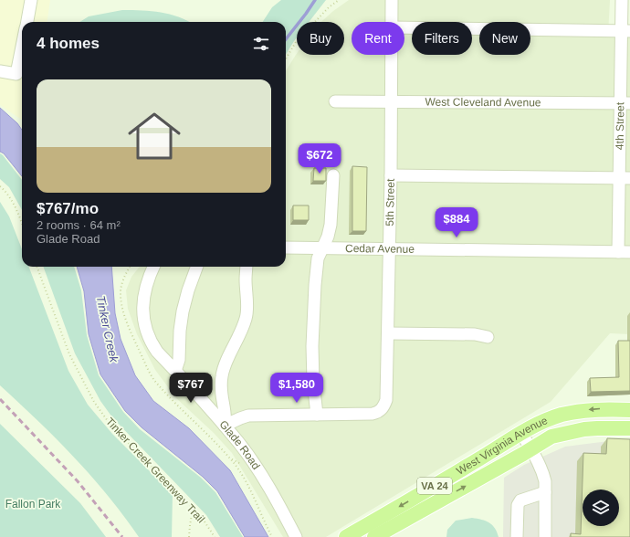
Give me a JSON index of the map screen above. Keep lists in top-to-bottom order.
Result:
{
  "streets": {
    "main road": ["West Virginia Avenue", "VA 24"],
    "street": [
      "West Cleveland Avenue",
      "4th Street",
      "5th Street",
      "Cedar Avenue",
      "Glade Road"
    ],
    "path": ["Tinker Creek Greenway Trail"]
  },
  "crossings": [
    ["West Cleveland Avenue", "4th Street"],
    ["West Cleveland Avenue", "5th Street"],
    ["4th Street", "Cedar Avenue"],
    ["5th Street", "Cedar Avenue"]
  ],
  "water": ["Tinker Creek"],
  "parks": ["Fallon Park"],
  "page": {
    "chip": [
      "Buy",
      "Rent",
      "Filters",
      "New"
    ],
    "heading": "4 homes",
    "list": [
      {
        "name": "$767/mo",
        "note": "2 rooms · 64 m² · Glade Road"
      }
    ],
    "price": [
      "$672",
      "$884",
      "$767",
      "$1,580"
    ]
  }
}
